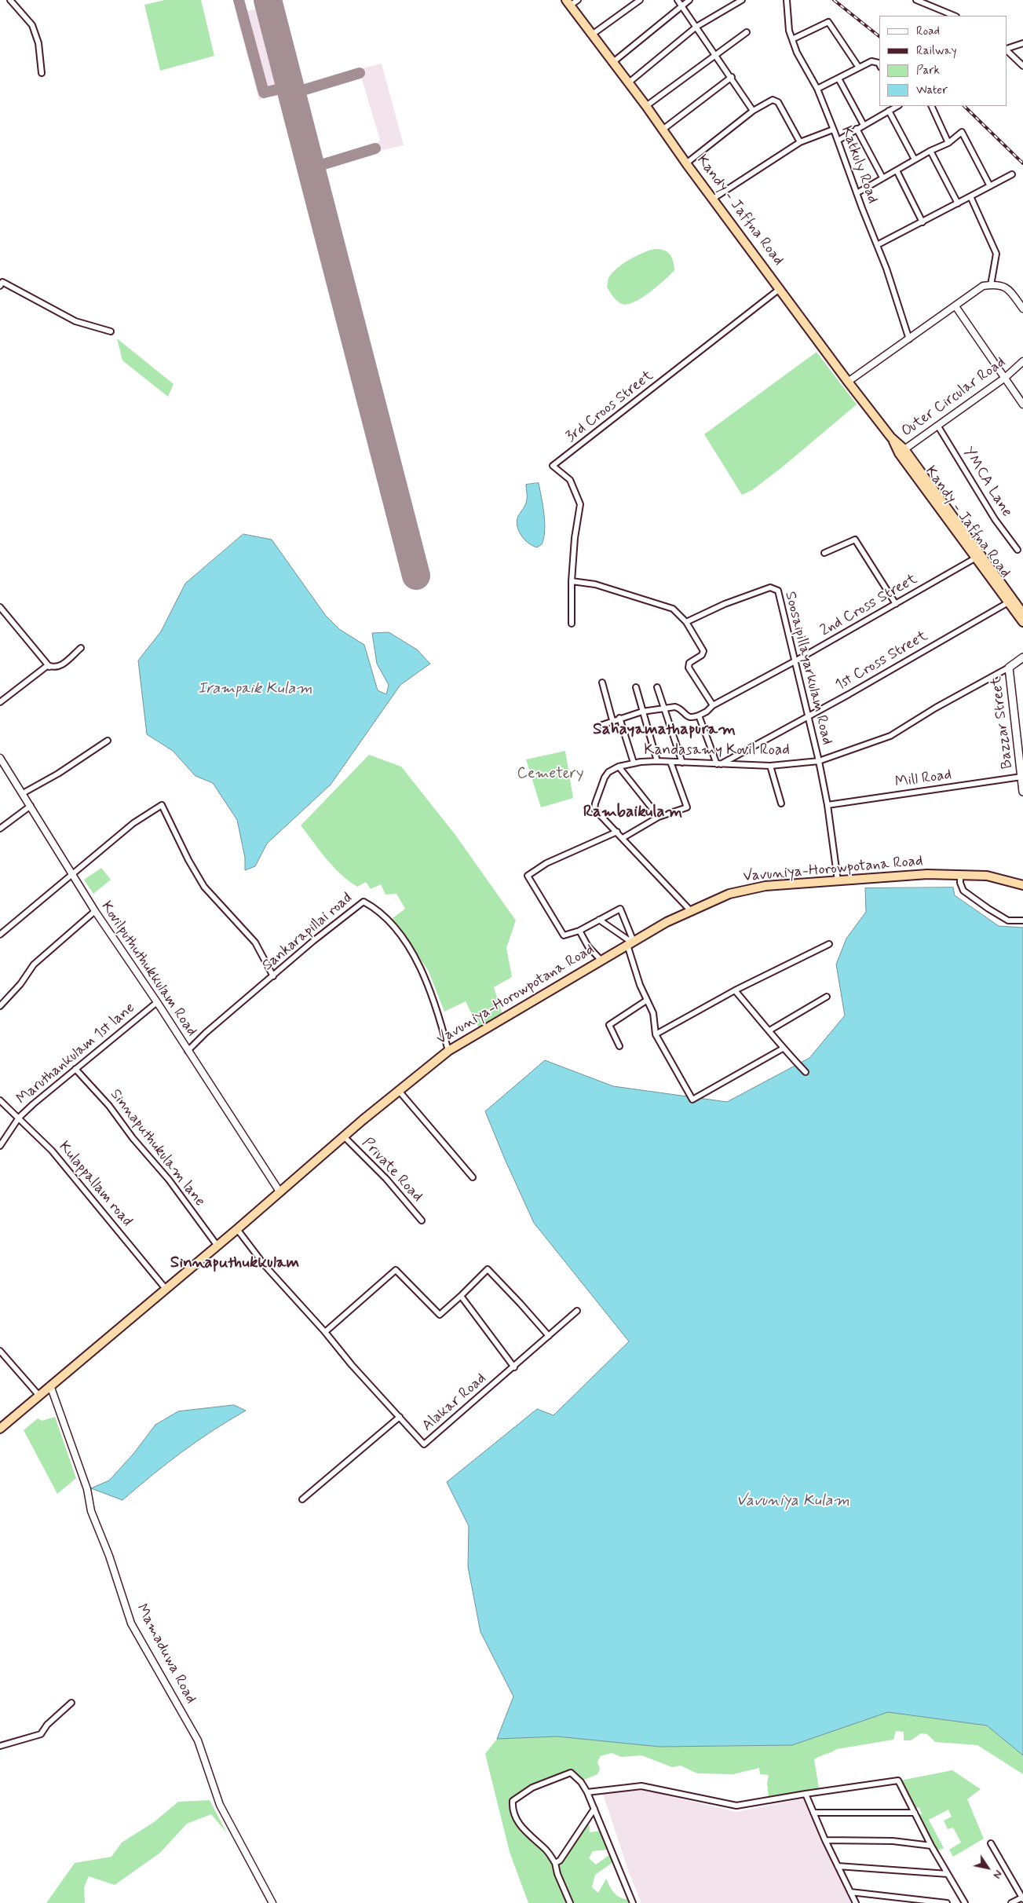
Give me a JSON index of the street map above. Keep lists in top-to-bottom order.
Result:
{
  "streets": {
    "highway": ["Kandy - Jaffna Road", "Vavuniya-Horowpotana Road"],
    "main road": ["Bazzar Street"],
    "street": [
      "Katkuly Road",
      "Outer Circular Road",
      "3rd Croos Street",
      "YMCA Lane",
      "2nd Cross Street",
      "1st Cross Street",
      "Soosaipillayarkulam Road",
      "Kandasamy Kovil Road",
      "Mill Road",
      "Sankarapillai road",
      "Kovilputhuthukkulam Road",
      "Maruthankulam 1st lane",
      "Sinnaputhukulam lane",
      "Private Road",
      "Kulappallam road",
      "Alakar Road",
      "Mamaduwa Road"
    ]
  },
  "crossings": [
    ["Kandy - Jaffna Road", "Outer Circular Road"],
    ["Kandy - Jaffna Road", "3rd Croos Street"],
    ["Kandy - Jaffna Road", "2nd Cross Street"],
    ["Kandy - Jaffna Road", "1st Cross Street"],
    ["Outer Circular Road", "YMCA Lane"],
    ["2nd Cross Street", "Soosaipillayarkulam Road"],
    ["1st Cross Street", "Soosaipillayarkulam Road"],
    ["1st Cross Street", "Kandasamy Kovil Road"],
    ["Soosaipillayarkulam Road", "Kandasamy Kovil Road"],
    ["Soosaipillayarkulam Road", "Mill Road"],
    ["Soosaipillayarkulam Road", "Vavuniya-Horowpotana Road"],
    ["Bazzar Street", "Kandasamy Kovil Road"],
    ["Bazzar Street", "Mill Road"],
    ["Kandasamy Kovil Road", "Vavuniya-Horowpotana Road"],
    ["Vavuniya-Horowpotana Road", "Sankarapillai road"],
    ["Vavuniya-Horowpotana Road", "Kovilputhuthukkulam Road"],
    ["Vavuniya-Horowpotana Road", "Sinnaputhukulam lane"],
    ["Vavuniya-Horowpotana Road", "Private Road"],
    ["Vavuniya-Horowpotana Road", "Kulappallam road"],
    ["Vavuniya-Horowpotana Road", "Alakar Road"],
    ["Vavuniya-Horowpotana Road", "Mamaduwa Road"],
    ["Sankarapillai road", "Kovilputhuthukkulam Road"],
    ["Kovilputhuthukkulam Road", "Maruthankulam 1st lane"],
    ["Maruthankulam 1st lane", "Sinnaputhukulam lane"],
    ["Maruthankulam 1st lane", "Kulappallam road"]
  ],
  "districts": ["Sahayamathapuram", "Rambaikulam", "Sinnaputhukkulam"],
  "water": ["Irampaik Kulam", "Vavuniya Kulam"],
  "parks": ["Cemetery"],
  "legend": [
    "Road",
    "Railway",
    "Park",
    "Water"
  ],
  "north": "bottom right"
}
